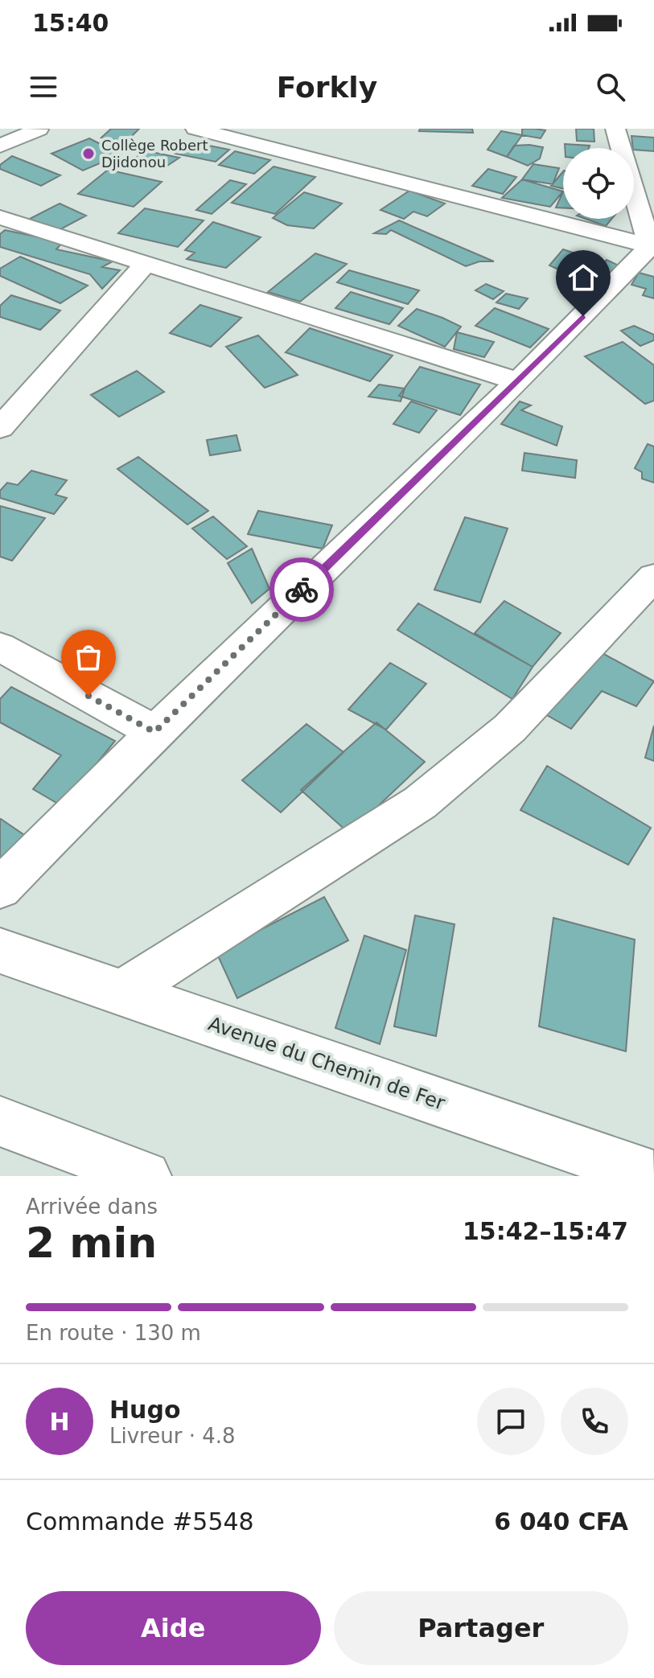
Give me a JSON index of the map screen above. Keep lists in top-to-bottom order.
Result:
{
  "streets": {
    "street": ["Avenue du Chemin de Fer"]
  },
  "places": ["Collège Robert Djidonou"],
  "page": {
    "status": "15:40",
    "header": "Forkly",
    "heading": ["2 min", "Arrivée dans", "15:42–15:47"],
    "panel": [
      "Hugo",
      "Livreur · 4.8",
      "Commande #5548",
      "6 040 CFA"
    ],
    "bar": "En route · 130 m",
    "round": "H",
    "buttons": ["Aide", "Partager"]
  }
}
